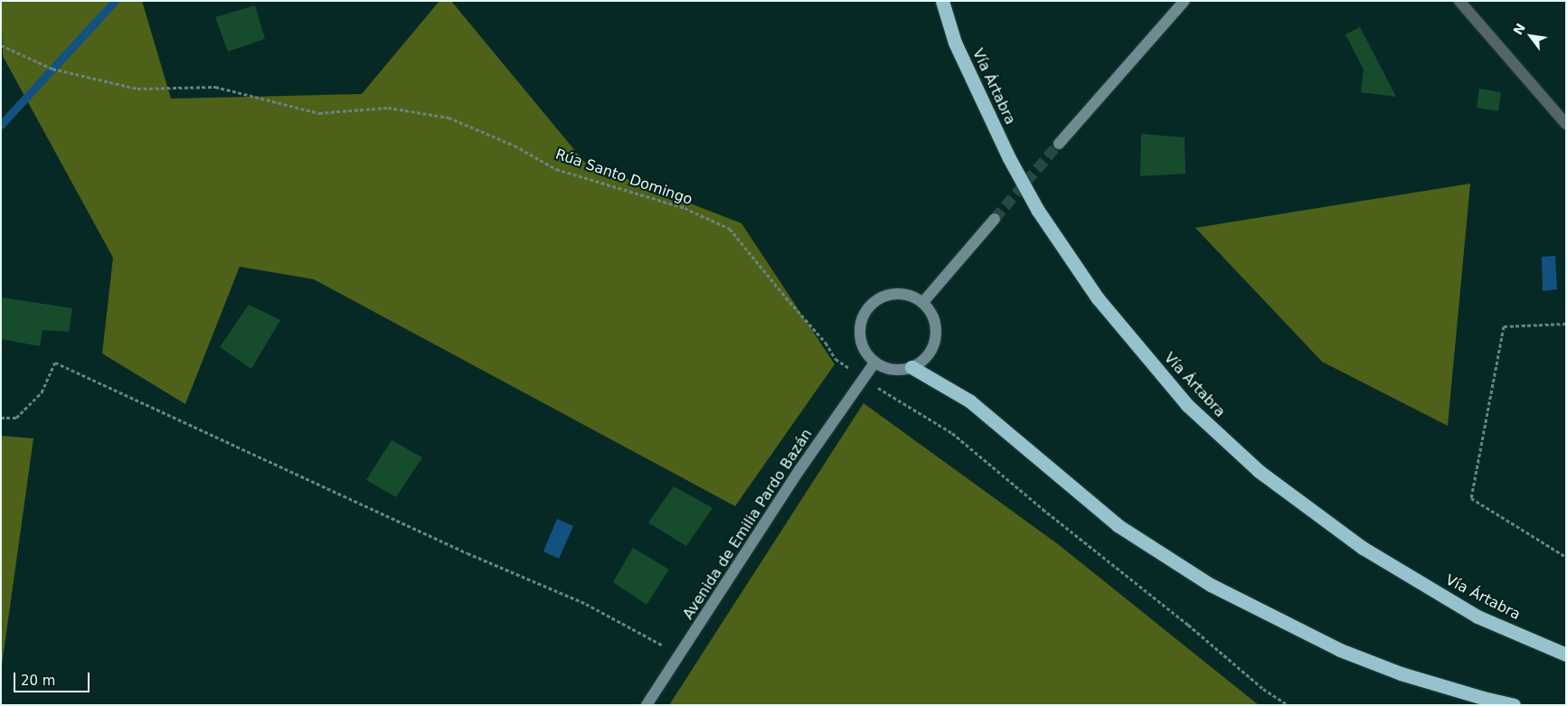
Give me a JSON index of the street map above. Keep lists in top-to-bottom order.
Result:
{
  "streets": {
    "highway": ["Vía Ártabra"],
    "street": ["Avenida de Emilia Pardo Bazán"],
    "path": ["Rúa Santo Domingo"]
  },
  "crossings": [
    ["Rúa Santo Domingo", "Avenida de Emilia Pardo Bazán"]
  ],
  "scale_bar": "20 m",
  "north": "top left"
}
